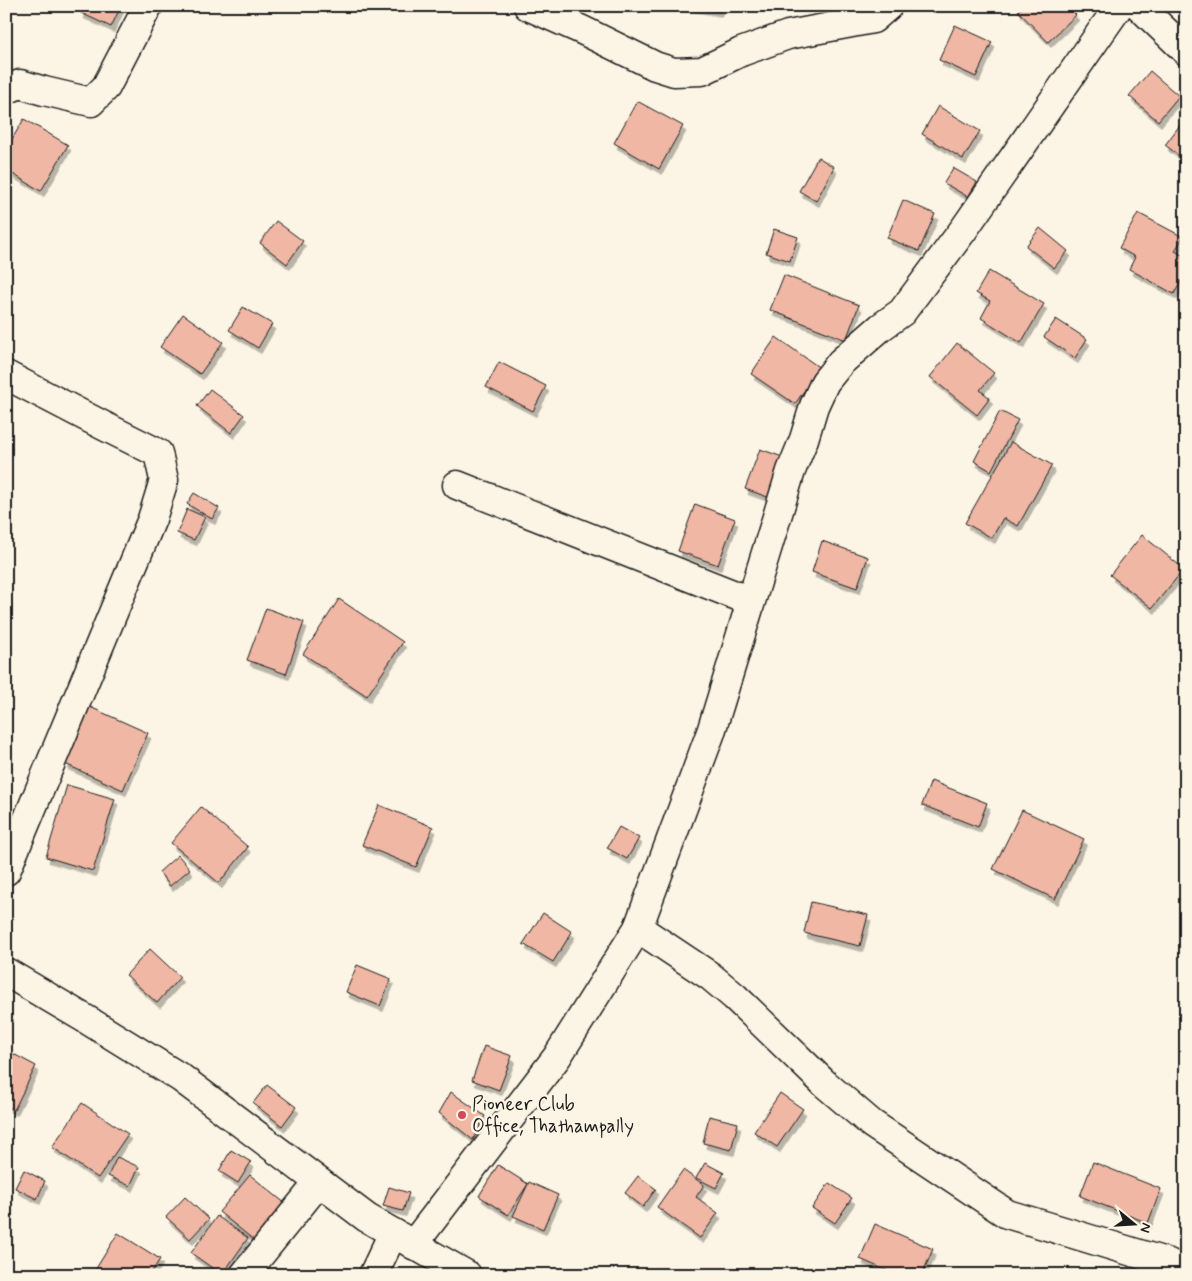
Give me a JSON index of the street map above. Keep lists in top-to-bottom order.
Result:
{
  "places": ["Pioneer Club Office, Thathampally"],
  "north": "right"
}
